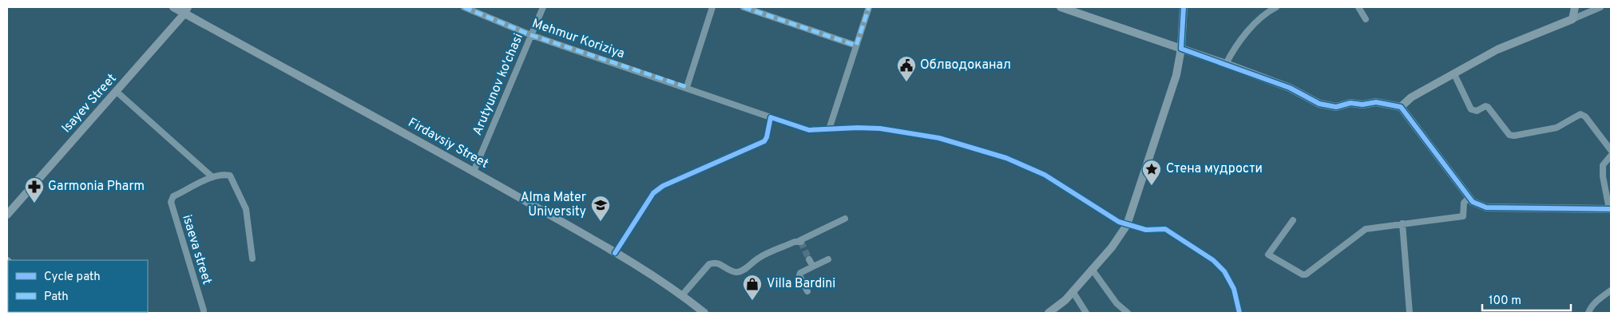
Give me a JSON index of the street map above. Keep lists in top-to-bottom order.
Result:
{
  "streets": {
    "main road": ["Isayev Street", "Firdavsiy Street"],
    "street": ["Mehmur Koriziya", "Arutyunov ko'chasi"]
  },
  "crossings": [
    ["Mehmur Koriziya", "Arutyunov ko'chasi"],
    ["Arutyunov ko'chasi", "Firdavsiy Street"],
    ["Isayev Street", "Firdavsiy Street"]
  ],
  "places": {
    "public building": ["Облводоканал"],
    "place": ["Стена мудрости"],
    "pharmacy": ["Garmonia Pharm"],
    "school or university": ["Alma Mater University"],
    "shop": ["Villa Bardini"]
  },
  "legend": ["Cycle path", "Path"],
  "scale_bar": "100 m"
}
